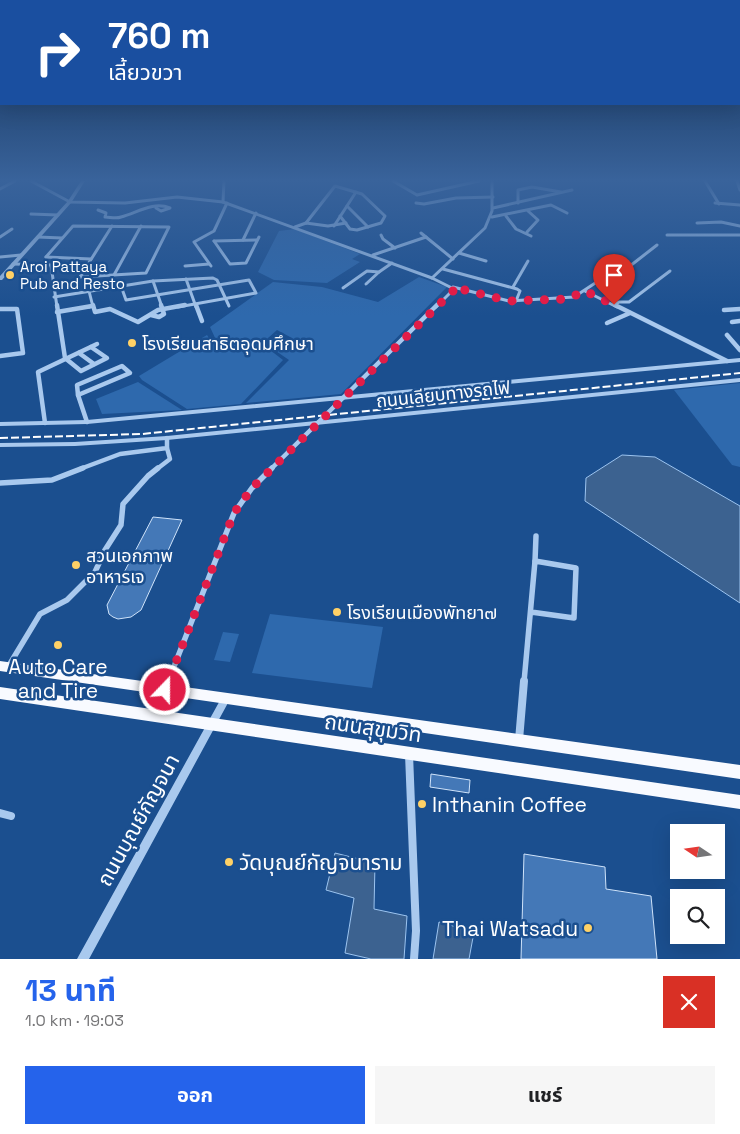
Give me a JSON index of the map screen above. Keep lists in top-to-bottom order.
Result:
{
  "streets": {
    "highway": ["ถนนสุขุมวิท"],
    "street": ["ถนนเลียบทางรถไฟ", "ถนนบุณย์กัญจนา"]
  },
  "crossings": [
    ["ถนนสุขุมวิท", "ถนนบุณย์กัญจนา"]
  ],
  "places": [
    "Aroi Pattaya Pub and Resto",
    "โรงเรียนสาธิตอุดมศึกษา",
    "สวนเอกภาพ อาหารเจ",
    "โรงเรียนเมืองพัทยา๗",
    "Auto Care and Tire",
    "Inthanin Coffee",
    "วัดบุณย์กัญจนาราม",
    "Thai Watsadu"
  ],
  "north": "left",
  "page": {
    "turn": ["760 m", "เลี้ยวขวา"],
    "heading": ["13 นาที", "1.0 km · 19:03"],
    "buttons": ["ออก", "แชร์"]
  }
}
